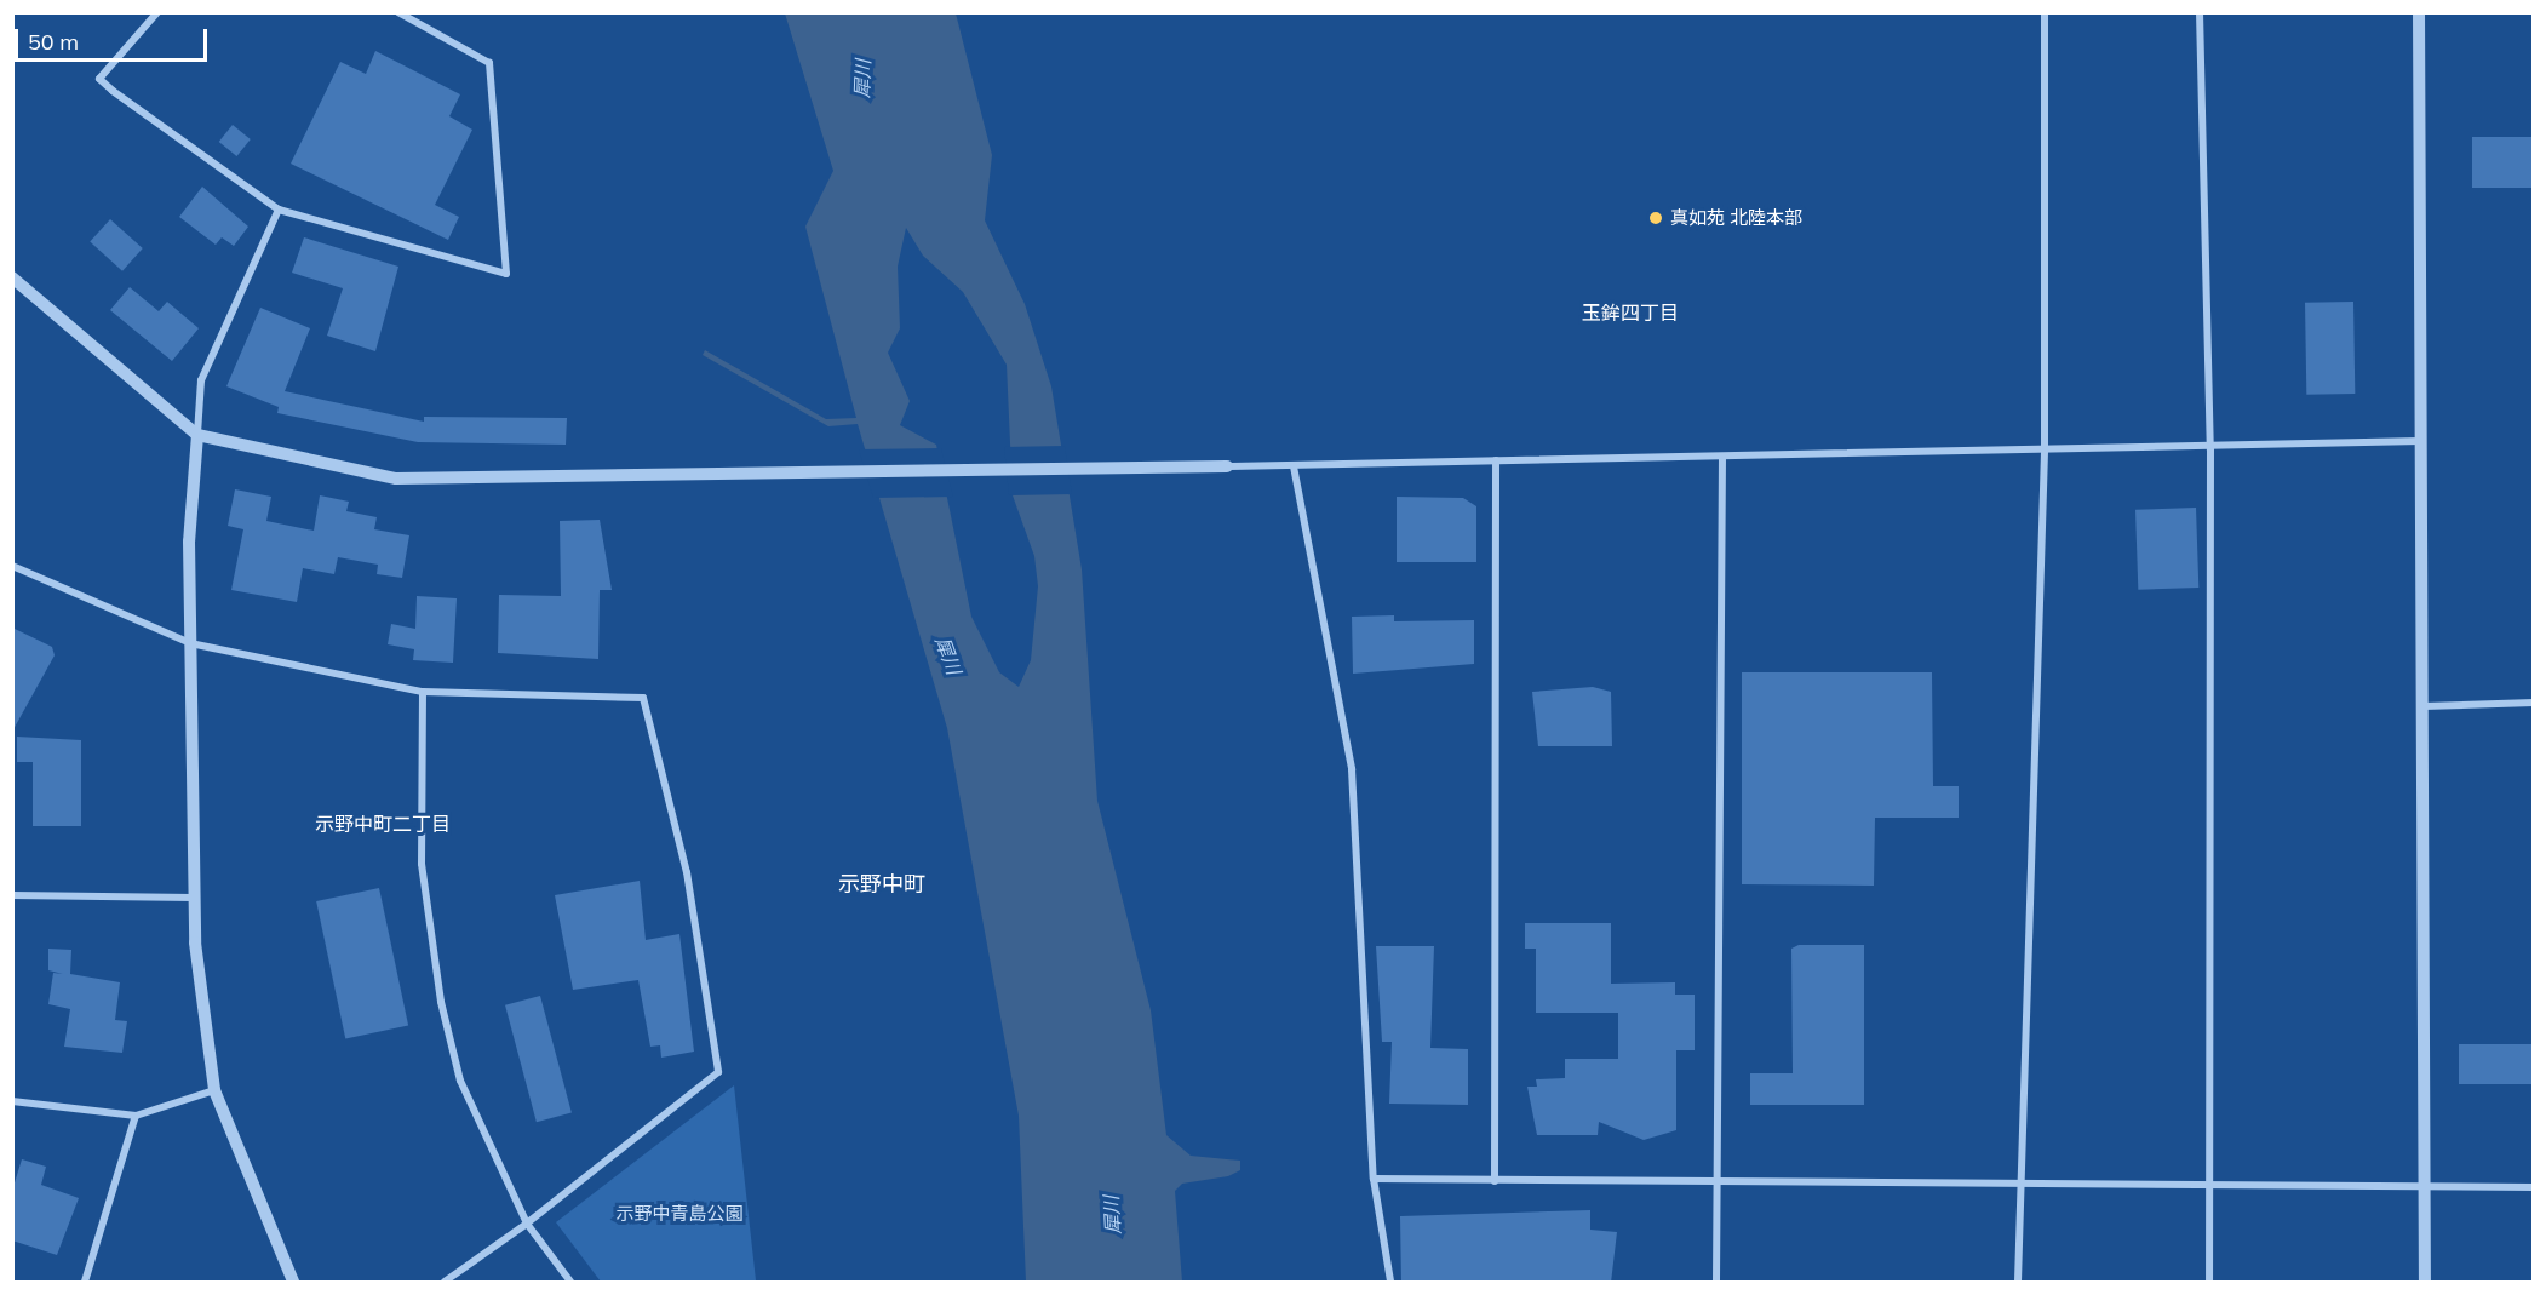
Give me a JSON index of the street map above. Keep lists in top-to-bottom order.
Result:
{
  "districts": ["玉鉾四丁目", "示野中町二丁目", "示野中町"],
  "water": ["犀川"],
  "parks": ["示野中青島公園"],
  "places": ["真如苑 北陸本部"],
  "scale_bar": "50 m"
}
